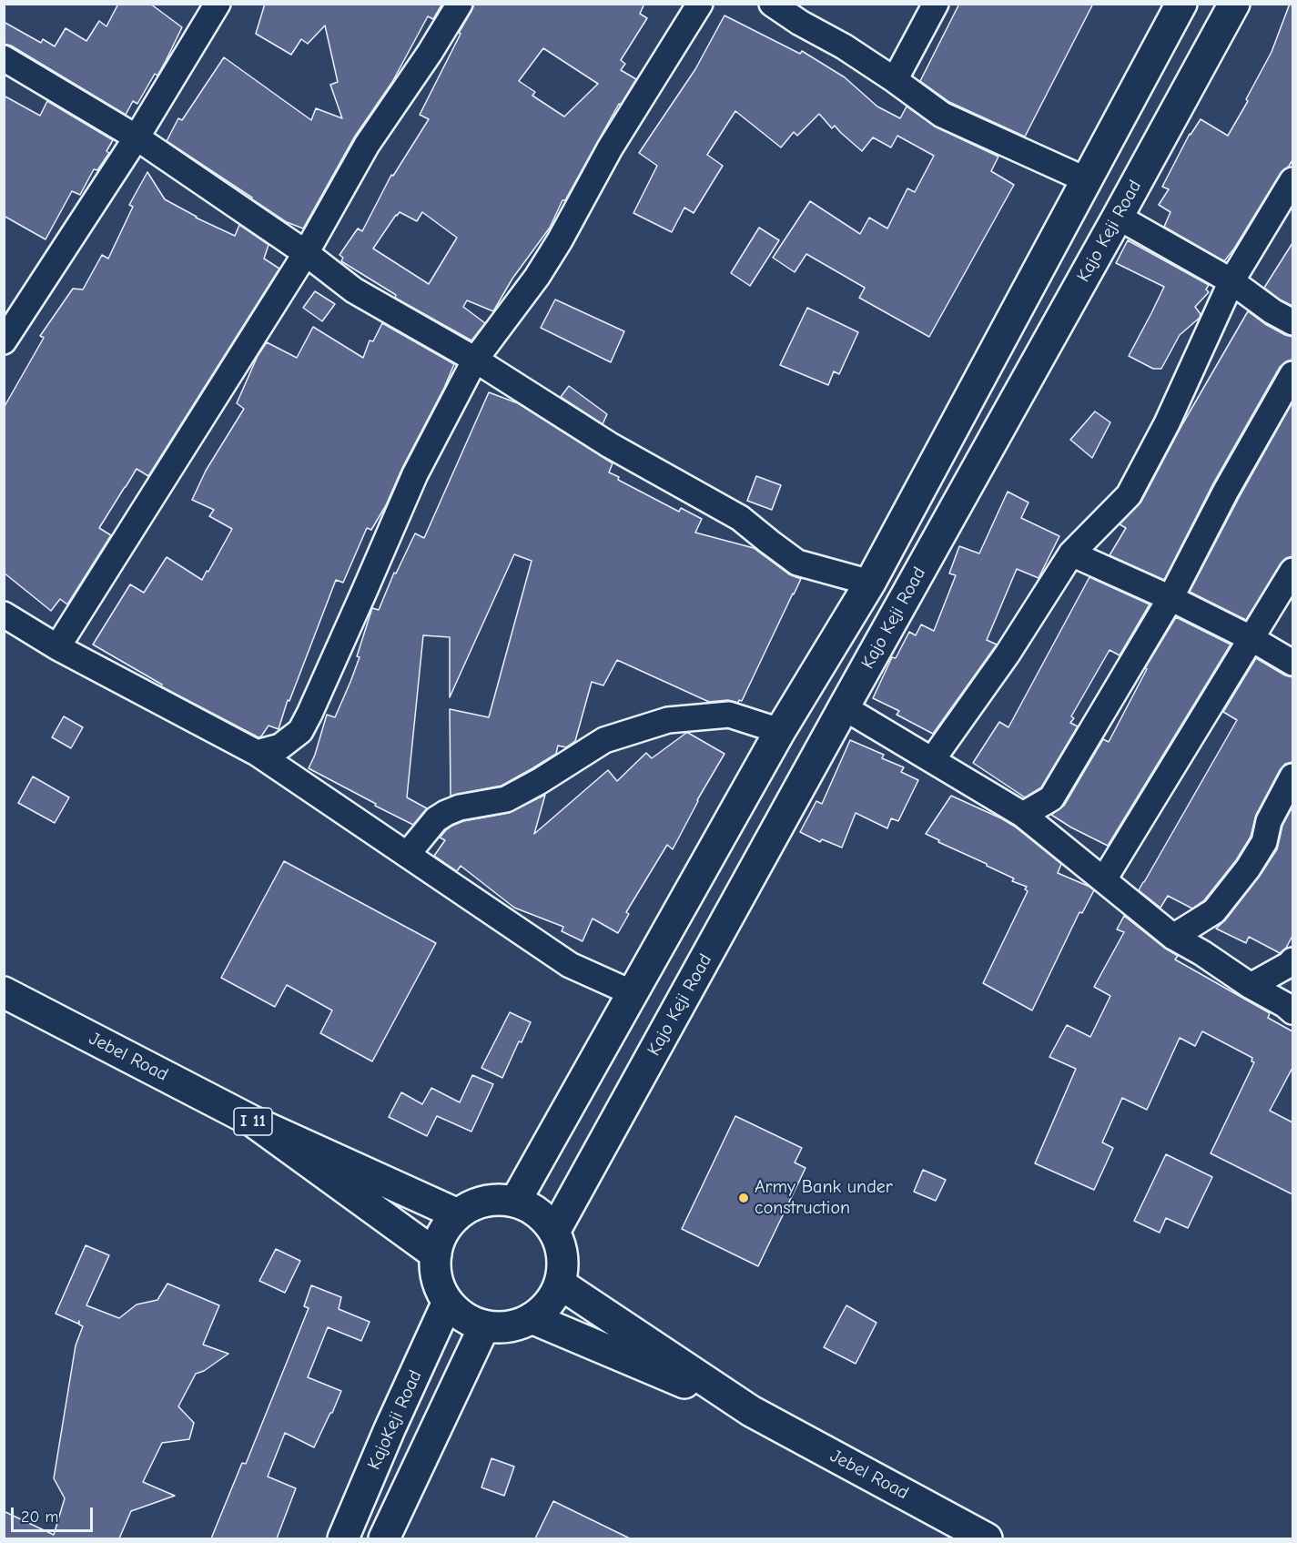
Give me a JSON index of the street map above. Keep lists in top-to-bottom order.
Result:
{
  "streets": {
    "main road": [
      "Kajo Keji Road",
      "Jebel Road",
      "I 11",
      "KajoKeji Road"
    ]
  },
  "crossings": [
    ["Kajo Keji Road", "Jebel Road"],
    ["Kajo Keji Road", "KajoKeji Road"],
    ["Jebel Road", "KajoKeji Road"]
  ],
  "places": ["Army Bank under construction"],
  "scale_bar": "20 m"
}
